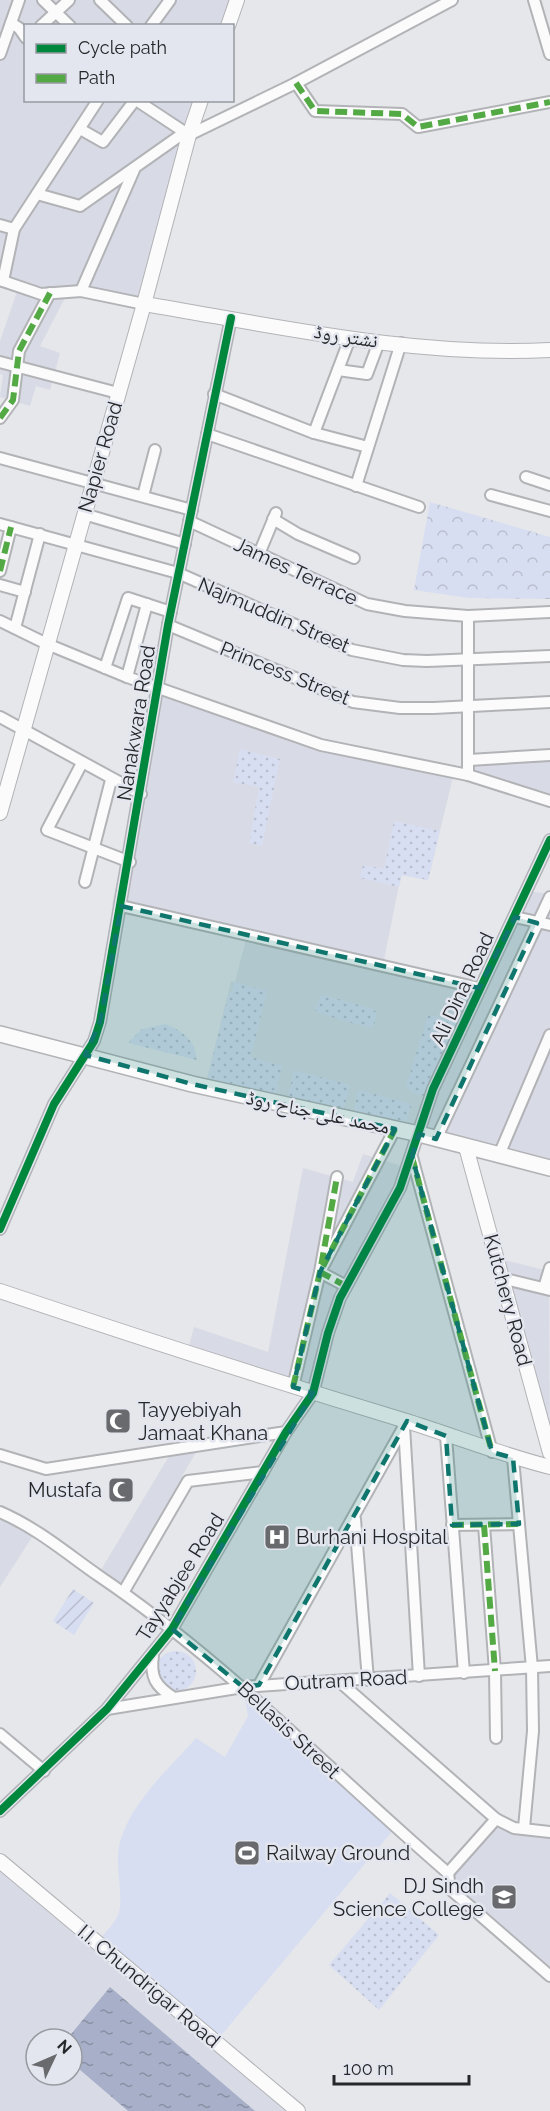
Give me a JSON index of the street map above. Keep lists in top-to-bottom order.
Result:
{
  "streets": {
    "highway": ["محمد علی جناح روڈ"],
    "main road": [
      "نشتر روڈ",
      "Napier Road",
      "Kutchery Road",
      "I.I. Chundrigar Road"
    ],
    "street": [
      "James Terrace",
      "Najmuddin Street",
      "Princess Street",
      "Nanakwara Road",
      "Ali Dina Road",
      "Tayyabjee Road",
      "Outram Road",
      "Bellasis Street"
    ]
  },
  "crossings": [
    ["نشتر روڈ", "Napier Road"],
    ["نشتر روڈ", "Nanakwara Road"],
    ["Napier Road", "James Terrace"],
    ["Napier Road", "Najmuddin Street"],
    ["James Terrace", "Nanakwara Road"],
    ["Najmuddin Street", "Nanakwara Road"],
    ["Princess Street", "Nanakwara Road"],
    ["Nanakwara Road", "محمد علی جناح روڈ"],
    ["Ali Dina Road", "محمد علی جناح روڈ"],
    ["Ali Dina Road", "Tayyabjee Road"],
    ["محمد علی جناح روڈ", "Kutchery Road"],
    ["Tayyabjee Road", "Outram Road"],
    ["Tayyabjee Road", "Bellasis Street"],
    ["Outram Road", "Bellasis Street"]
  ],
  "places": {
    "mosque": ["Tayyebiyah Jamaat Khana", "Mustafa"],
    "hospital": ["Burhani Hospital"],
    "sports": ["Railway Ground"],
    "school or university": ["DJ Sindh Science College"]
  },
  "legend": ["Cycle path", "Path"],
  "scale_bar": "100 m",
  "north": "top right"
}
